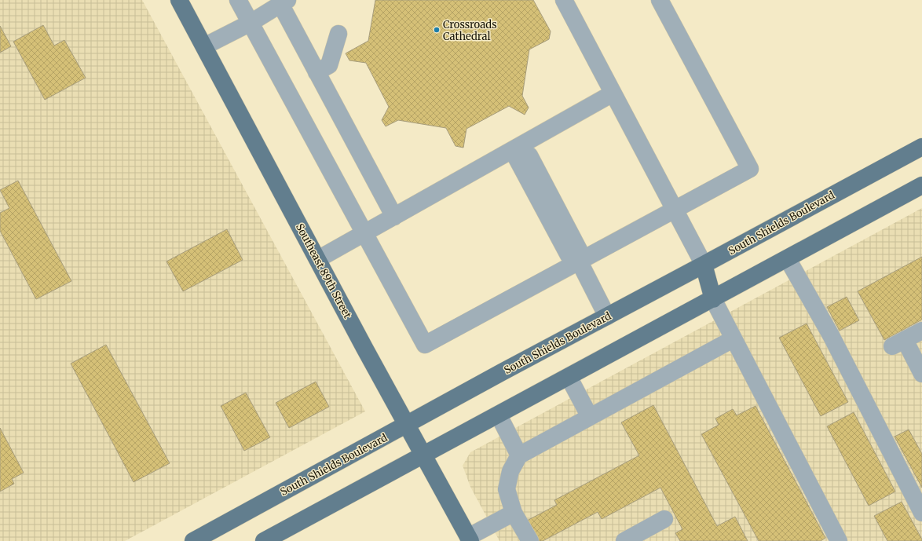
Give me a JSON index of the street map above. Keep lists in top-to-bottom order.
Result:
{
  "streets": {
    "main road": ["South Shields Boulevard", "Southeast 89th Street"]
  },
  "crossings": [
    ["South Shields Boulevard", "Southeast 89th Street"]
  ],
  "places": ["Crossroads Cathedral"]
}
